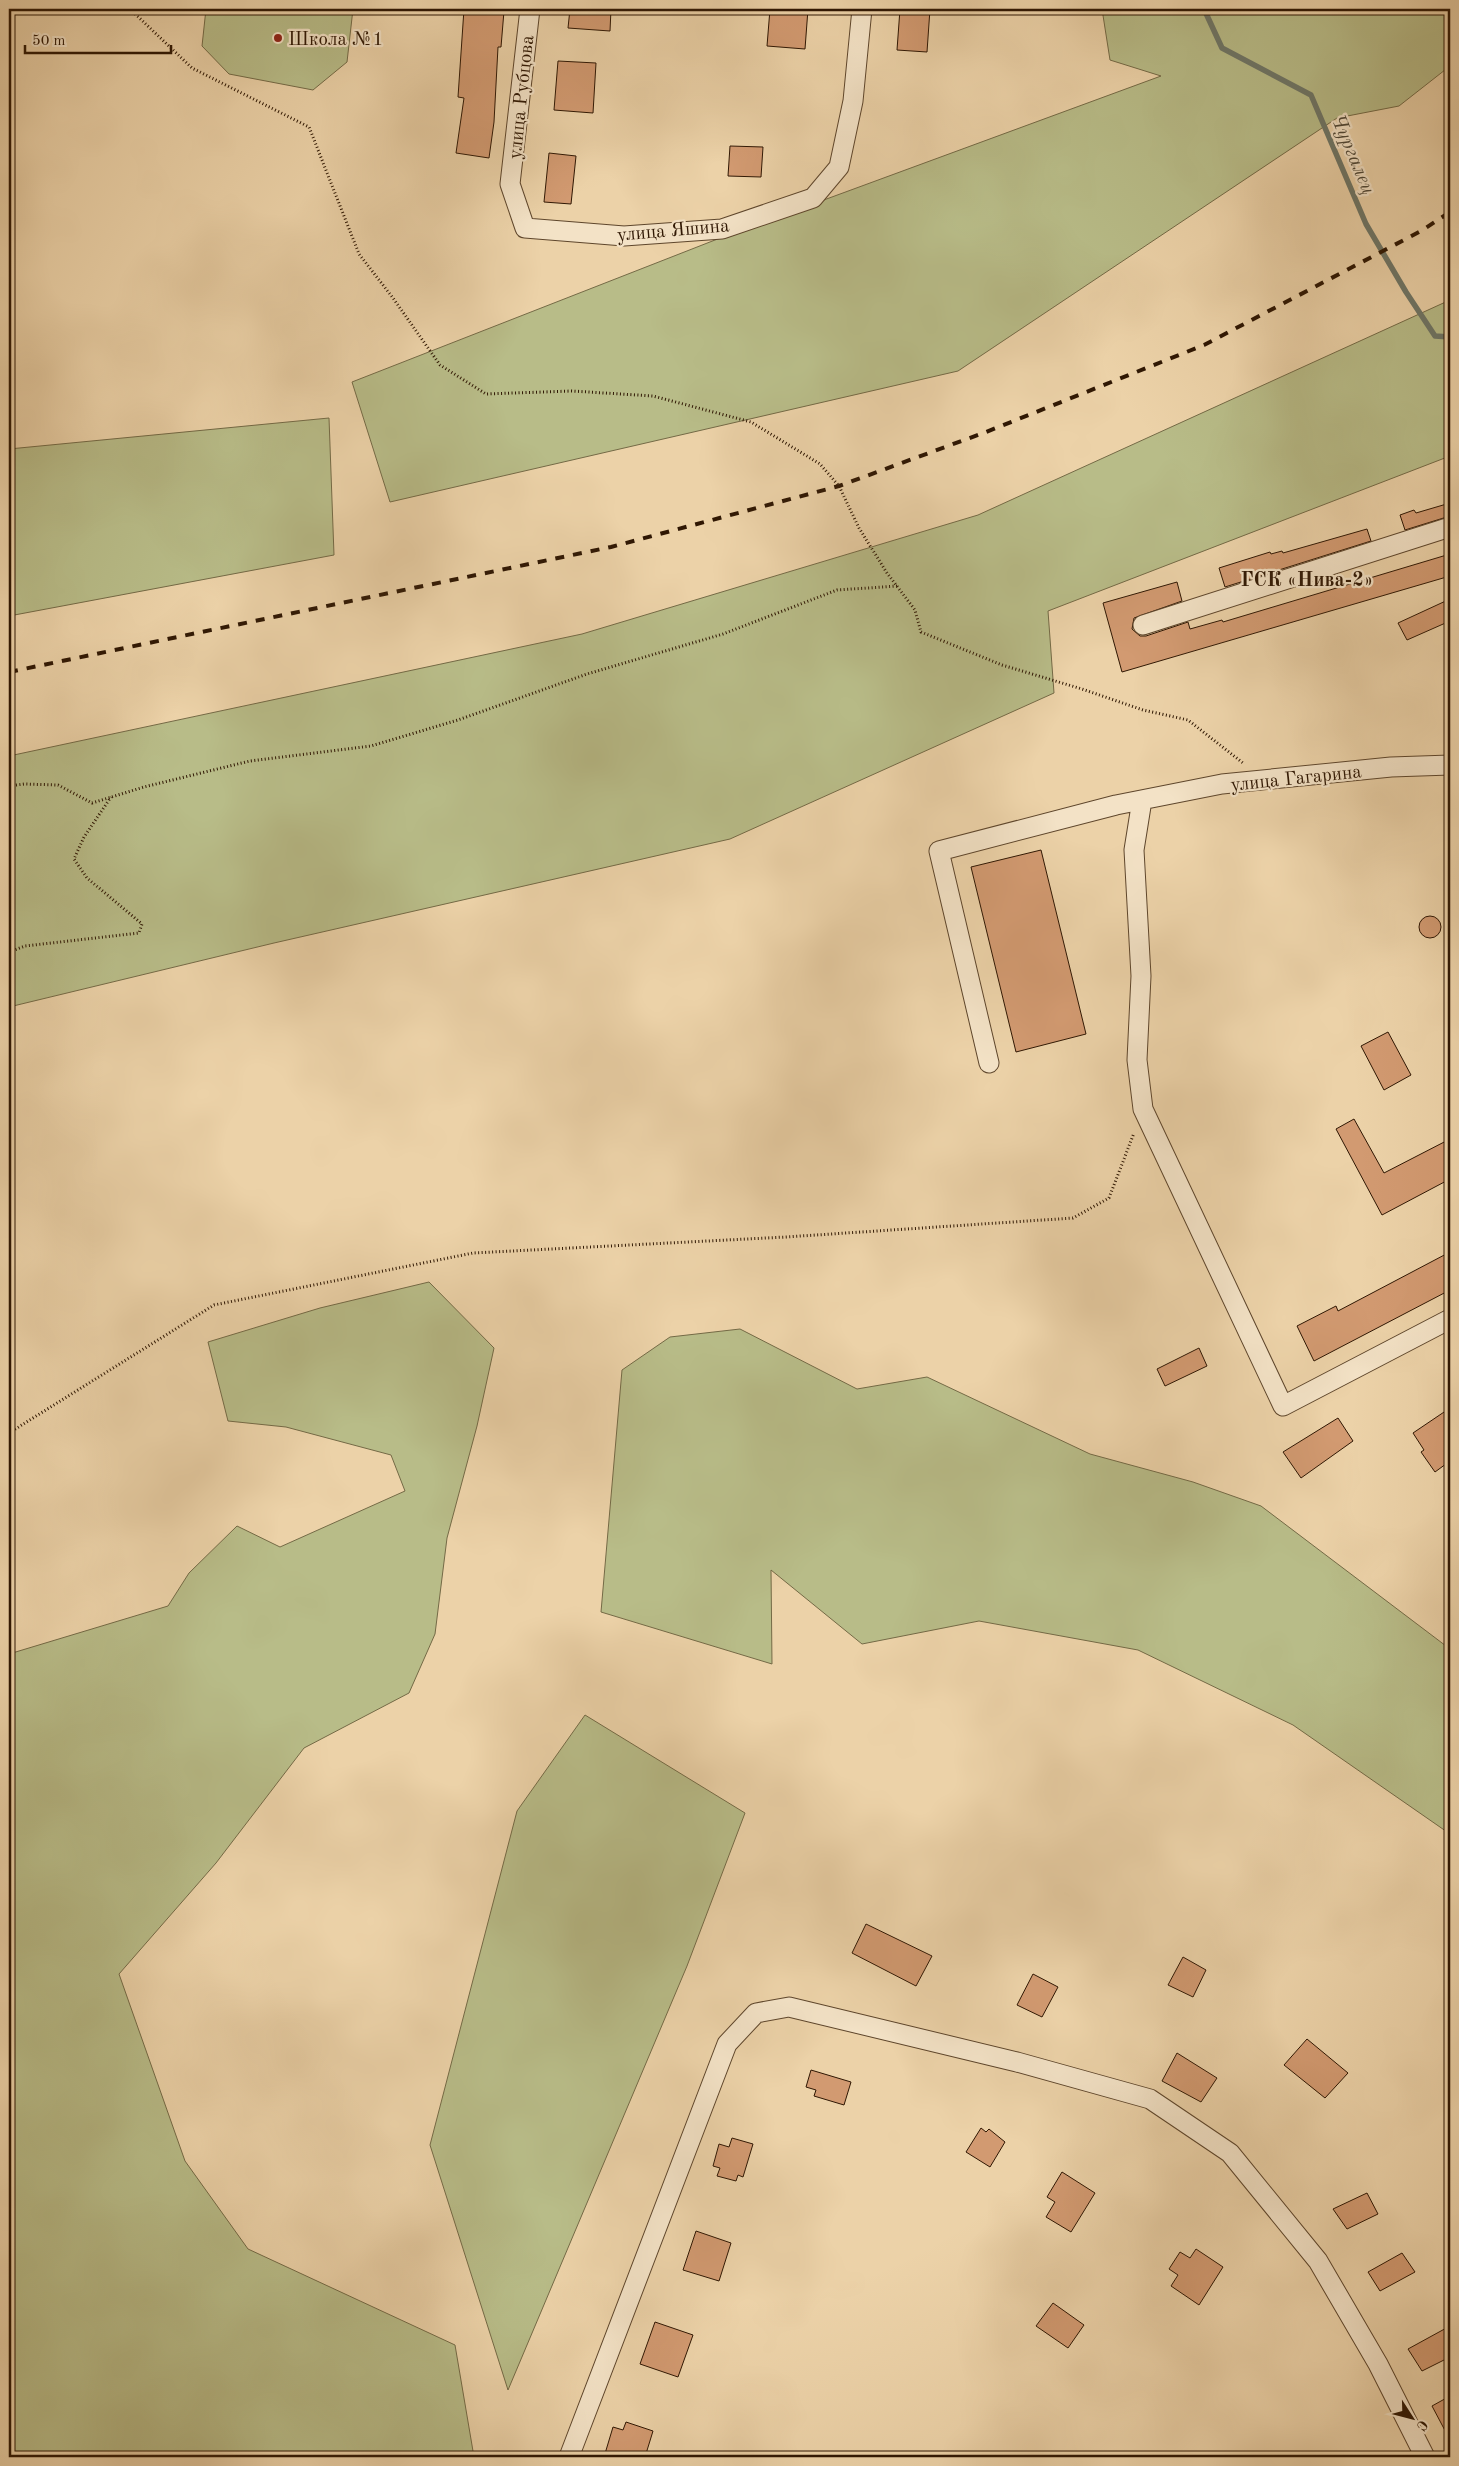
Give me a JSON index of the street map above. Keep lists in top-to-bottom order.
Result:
{
  "streets": {
    "street": ["улица Рубцова", "улица Яшина", "улица Гагарина"]
  },
  "crossings": [
    ["улица Рубцова", "улица Яшина"]
  ],
  "districts": ["ГСК «Нива-2»"],
  "water": ["Чургалец"],
  "places": ["Школа №1"],
  "scale_bar": "50 m",
  "north": "bottom right"
}
